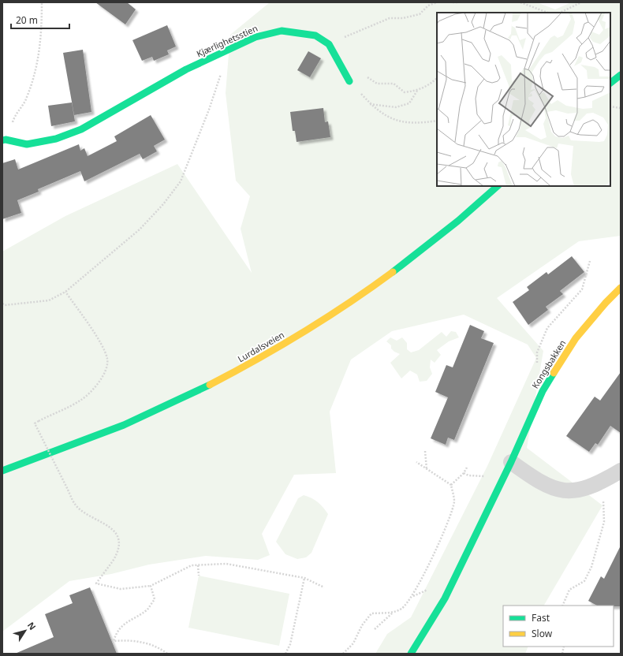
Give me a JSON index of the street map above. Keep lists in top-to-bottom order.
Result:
{
  "streets": {
    "street": ["Kjærlighetsstien", "Lurdalsveien", "Kongsbakken"]
  },
  "legend": ["Fast", "Slow"],
  "scale_bar": "20 m",
  "north": "top right"
}
